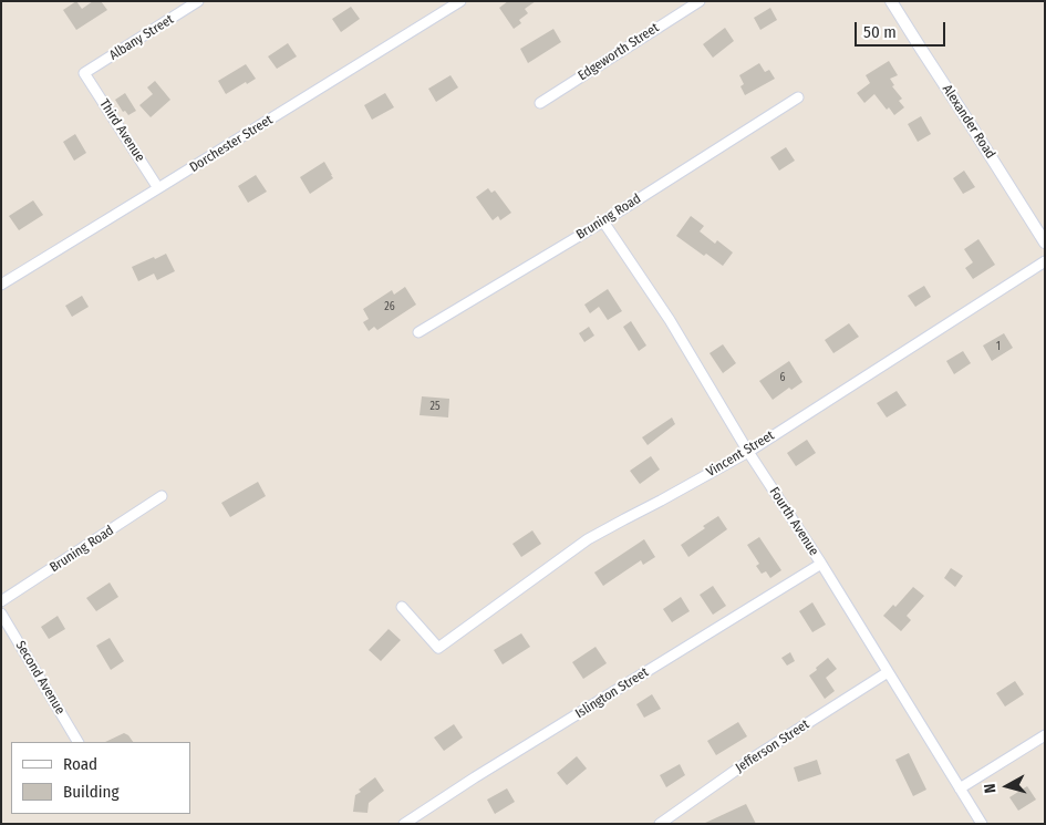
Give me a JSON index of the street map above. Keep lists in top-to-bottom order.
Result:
{
  "streets": {
    "street": [
      "Albany Street",
      "Edgeworth Street",
      "Alexander Road",
      "Third Avenue",
      "Dorchester Street",
      "Bruning Road",
      "Vincent Street",
      "Fourth Avenue",
      "Second Avenue",
      "Islington Street",
      "Jefferson Street"
    ]
  },
  "crossings": [
    ["Albany Street", "Third Avenue"],
    ["Third Avenue", "Dorchester Street"],
    ["Bruning Road", "Fourth Avenue"],
    ["Vincent Street", "Fourth Avenue"],
    ["Fourth Avenue", "Islington Street"],
    ["Fourth Avenue", "Jefferson Street"]
  ],
  "house_numbers": [
    "26",
    "1",
    "6",
    "25"
  ],
  "legend": ["Road", "Building"],
  "scale_bar": "50 m",
  "north": "left"
}
